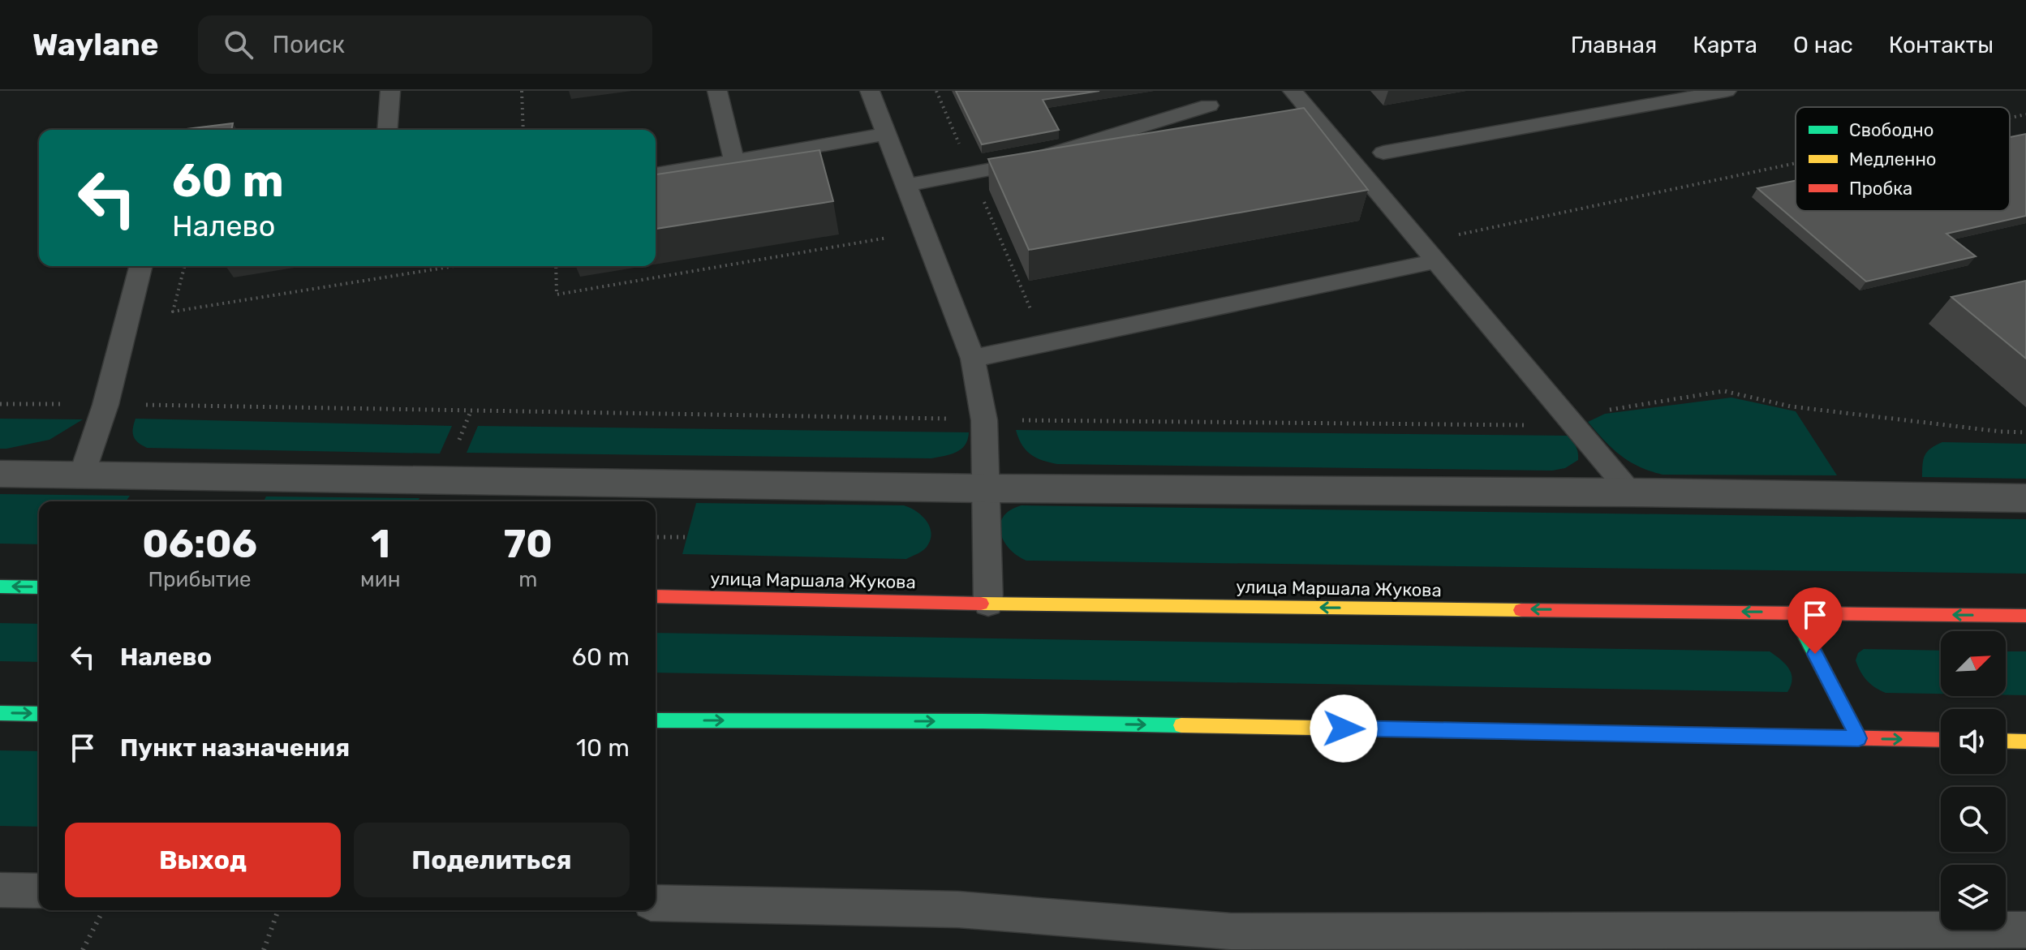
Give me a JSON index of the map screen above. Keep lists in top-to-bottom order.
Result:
{
  "streets": {
    "main road": ["улица Маршала Жукова"]
  },
  "legend": ["Свободно", "Медленно", "Пробка"],
  "north": "top right",
  "page": {
    "header": "Waylane",
    "search": "Поиск",
    "nav": [
      "Главная",
      "Карта",
      "О нас",
      "Контакты"
    ],
    "turn": ["60 m", "Налево"],
    "eta": [
      "06:06",
      "Прибытие",
      "1",
      "мин",
      "70",
      "m"
    ],
    "list": [
      {
        "name": "Налево",
        "value": "60 m"
      },
      {
        "name": "Пункт назначения",
        "value": "10 m"
      }
    ],
    "buttons": ["Выход", "Поделиться"]
  }
}
